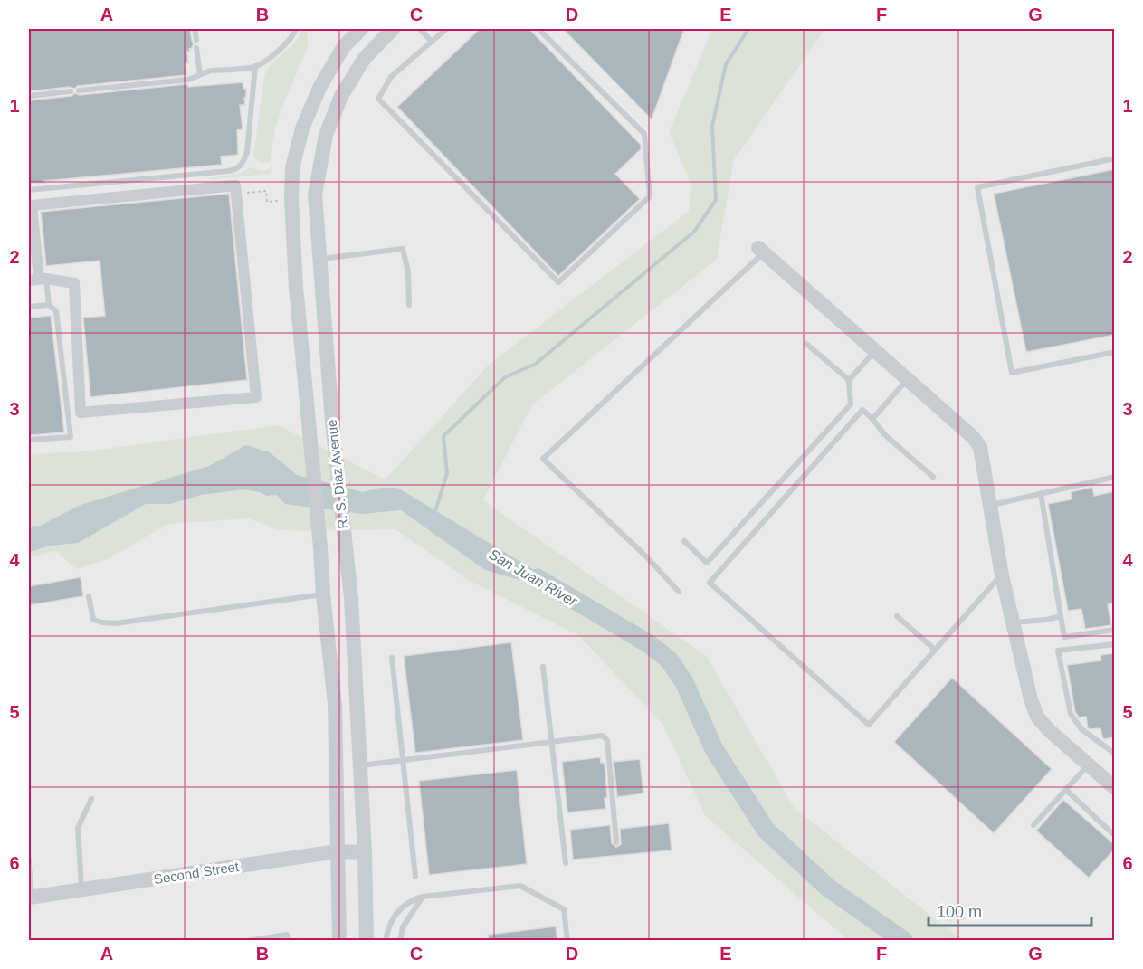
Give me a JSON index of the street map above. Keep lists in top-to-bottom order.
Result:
{
  "streets": {
    "street": ["R. S. Diaz Avenue", "Second Street"]
  },
  "crossings": [
    ["R. S. Diaz Avenue", "Second Street"]
  ],
  "water": ["San Juan River"],
  "scale_bar": "100 m",
  "grid": {
    "columns": [
      "A",
      "B",
      "C",
      "D",
      "E",
      "F",
      "G"
    ],
    "rows": [
      "1",
      "2",
      "3",
      "4",
      "5",
      "6"
    ]
  }
}
